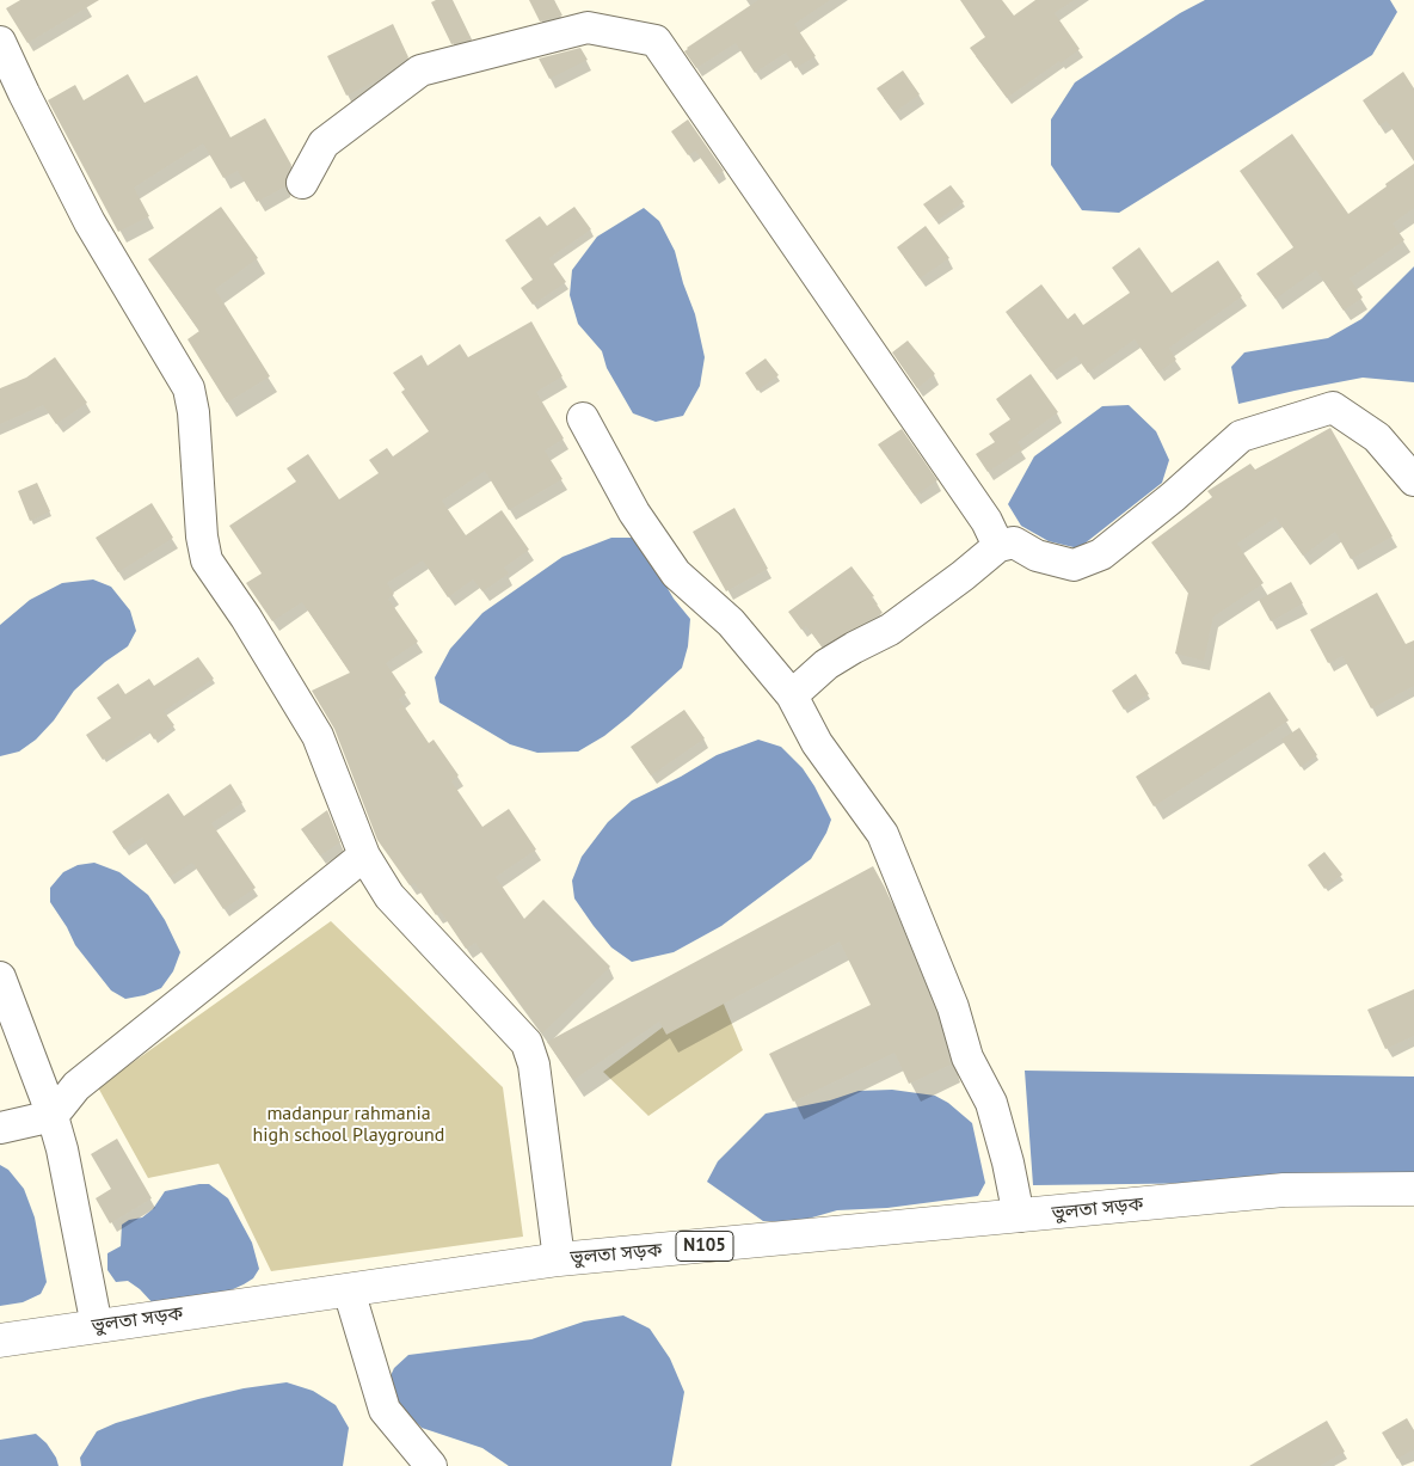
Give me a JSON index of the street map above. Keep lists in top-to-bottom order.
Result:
{
  "streets": {
    "highway": ["ভুলতা সড়ক", "N105"]
  },
  "parks": ["madanpur rahmania high school Playground"]
}
